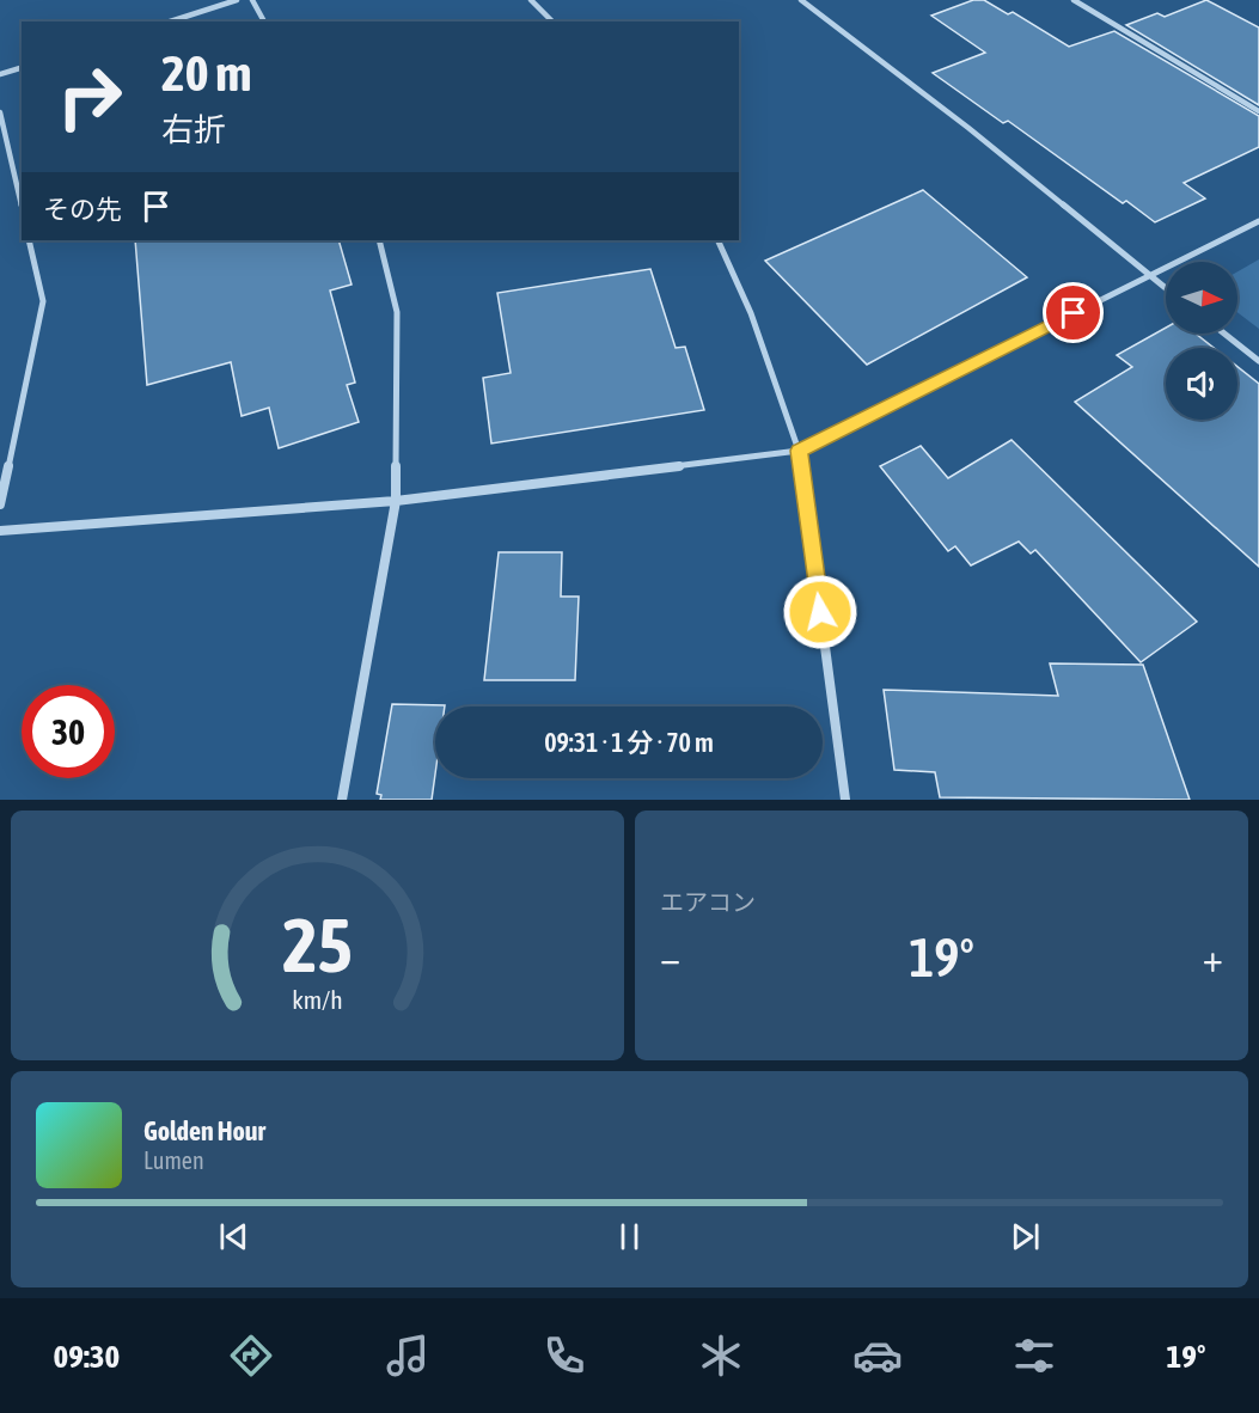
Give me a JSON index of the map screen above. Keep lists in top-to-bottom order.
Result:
{
  "north": "right",
  "page": {
    "turn": ["20 m", "右折"],
    "then": "その先",
    "limit": "30",
    "trip": "09:31 · 1 分 · 70 m",
    "tile": "エアコン",
    "heat": ["−", "19°", "+"],
    "song": ["Golden Hour", "Lumen"],
    "tabs": ["09:30", "19°"],
    "gauge": ["25", "km/h"]
  }
}
